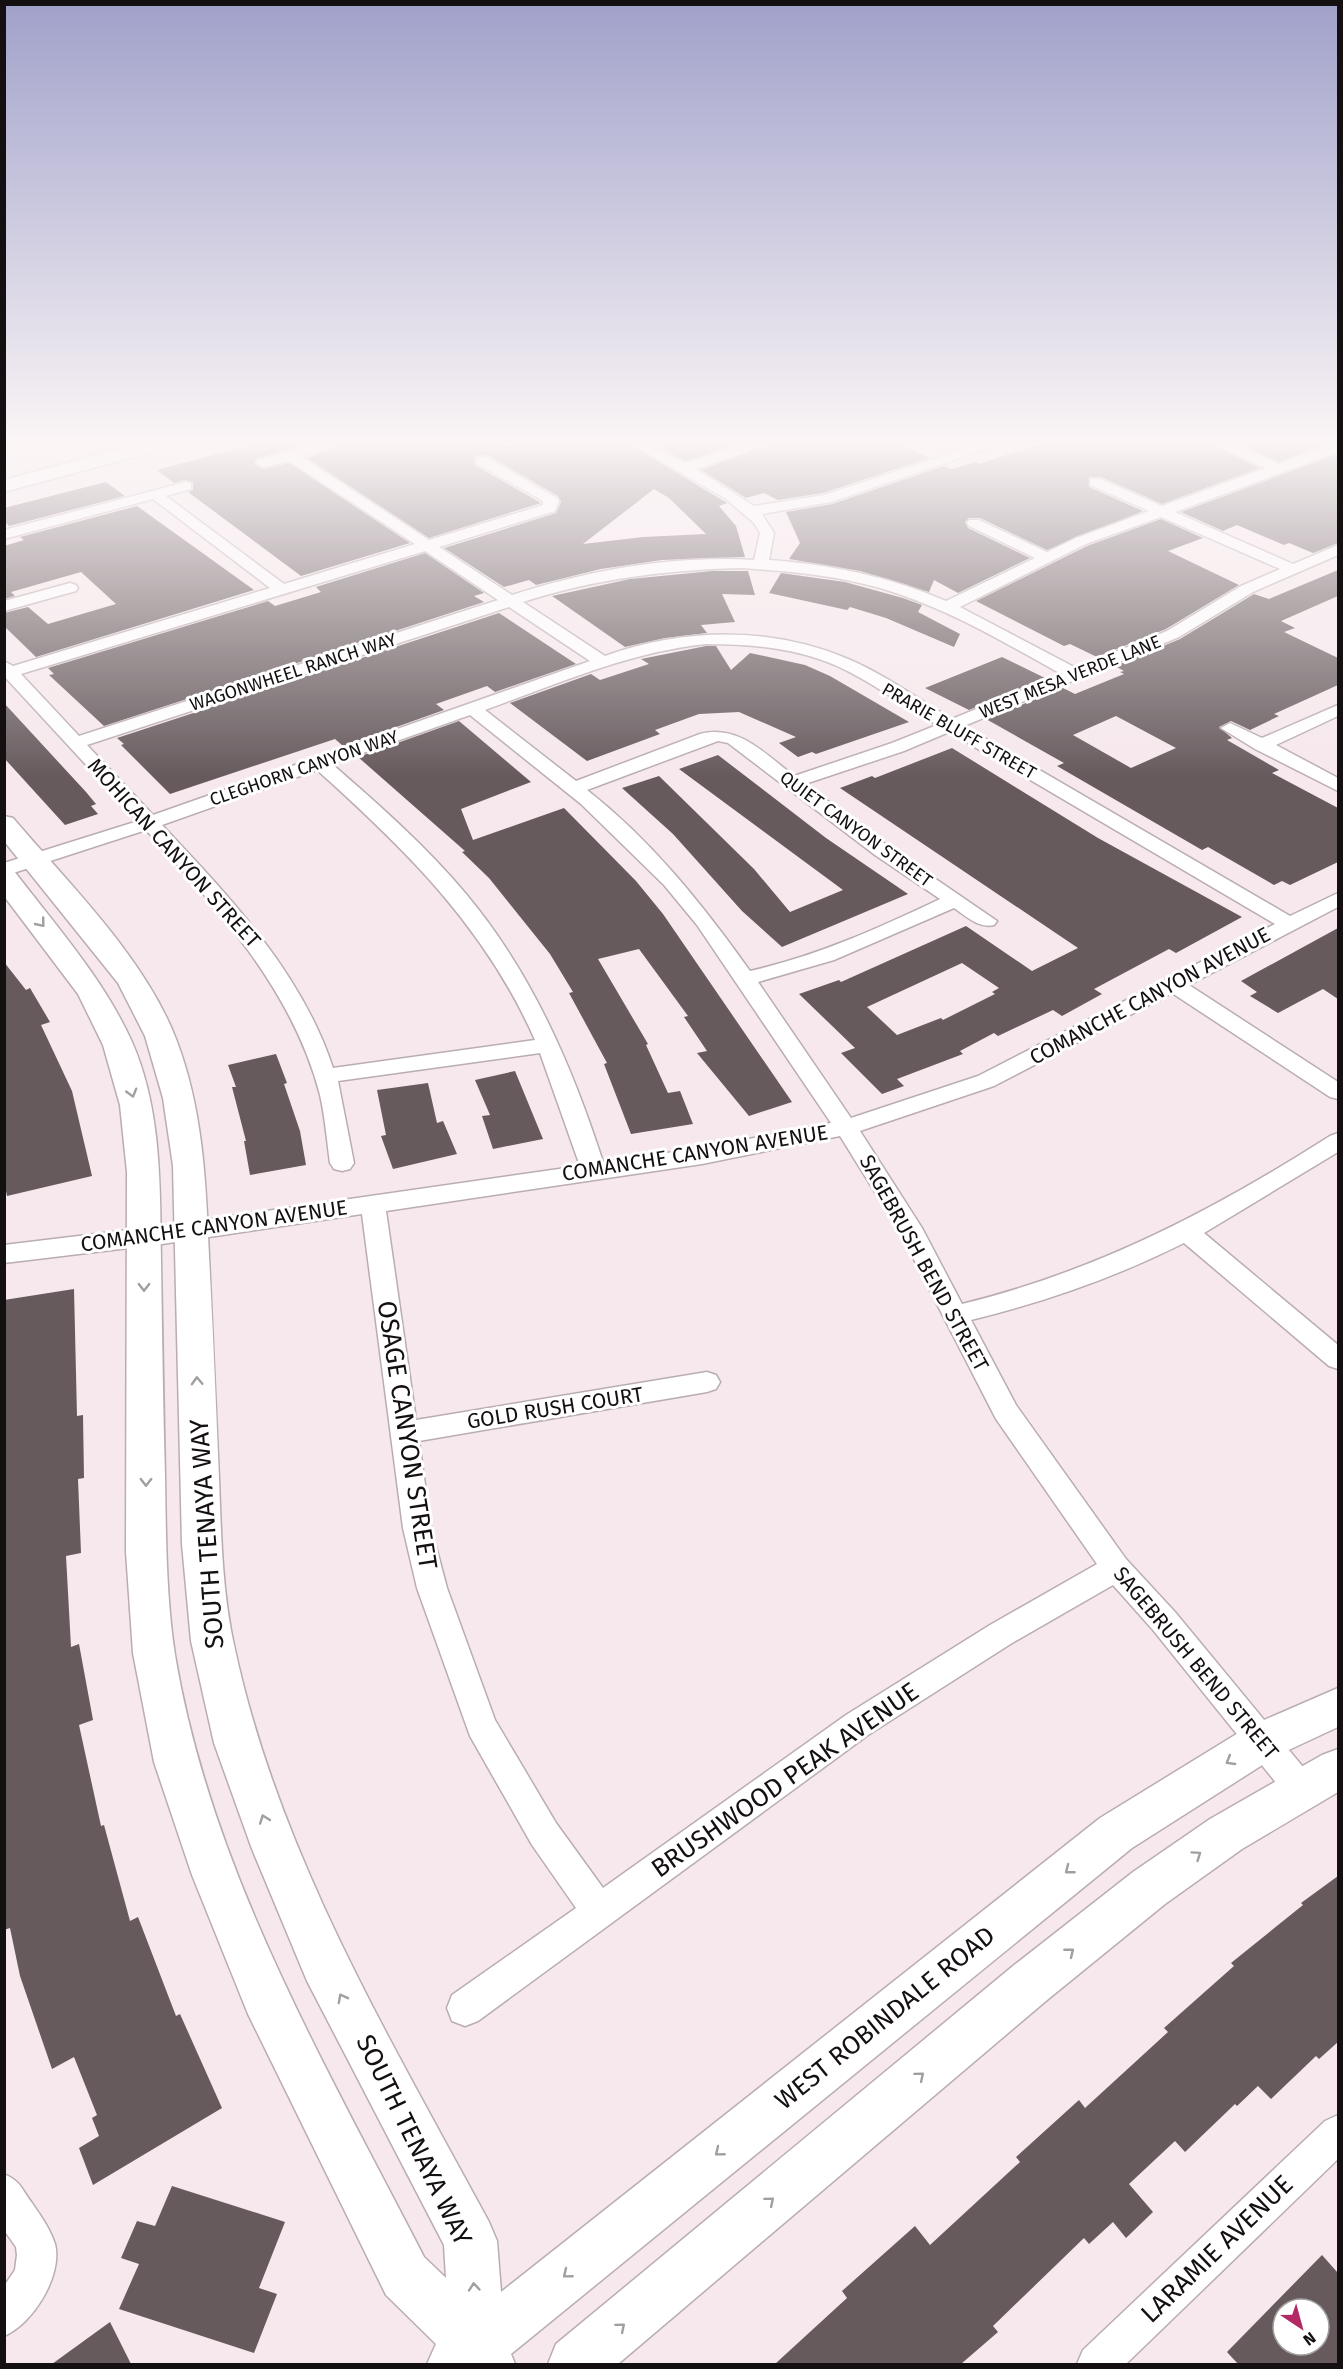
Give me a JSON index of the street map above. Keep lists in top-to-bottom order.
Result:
{
  "streets": {
    "street": [
      "WAGONWHEEL RANCH WAY",
      "WEST MESA VERDE LANE",
      "PRARIE BLUFF STREET",
      "CLEGHORN CANYON WAY",
      "QUIET CANYON STREET",
      "MOHICAN CANYON STREET",
      "COMANCHE CANYON AVENUE",
      "SAGEBRUSH BEND STREET",
      "GOLD RUSH COURT",
      "OSAGE CANYON STREET",
      "SOUTH TENAYA WAY",
      "BRUSHWOOD PEAK AVENUE",
      "WEST ROBINDALE ROAD",
      "LARAMIE AVENUE"
    ]
  },
  "crossings": [
    ["WAGONWHEEL RANCH WAY", "WEST MESA VERDE LANE"],
    ["WAGONWHEEL RANCH WAY", "MOHICAN CANYON STREET"],
    ["WEST MESA VERDE LANE", "PRARIE BLUFF STREET"],
    ["WEST MESA VERDE LANE", "QUIET CANYON STREET"],
    ["PRARIE BLUFF STREET", "CLEGHORN CANYON WAY"],
    ["PRARIE BLUFF STREET", "COMANCHE CANYON AVENUE"],
    ["CLEGHORN CANYON WAY", "MOHICAN CANYON STREET"],
    ["CLEGHORN CANYON WAY", "SAGEBRUSH BEND STREET"],
    ["CLEGHORN CANYON WAY", "SOUTH TENAYA WAY"],
    ["QUIET CANYON STREET", "SAGEBRUSH BEND STREET"],
    ["COMANCHE CANYON AVENUE", "SAGEBRUSH BEND STREET"],
    ["COMANCHE CANYON AVENUE", "OSAGE CANYON STREET"],
    ["COMANCHE CANYON AVENUE", "SOUTH TENAYA WAY"],
    ["SAGEBRUSH BEND STREET", "BRUSHWOOD PEAK AVENUE"],
    ["SAGEBRUSH BEND STREET", "WEST ROBINDALE ROAD"],
    ["GOLD RUSH COURT", "OSAGE CANYON STREET"],
    ["OSAGE CANYON STREET", "BRUSHWOOD PEAK AVENUE"],
    ["SOUTH TENAYA WAY", "WEST ROBINDALE ROAD"]
  ],
  "north": "bottom right"
}
